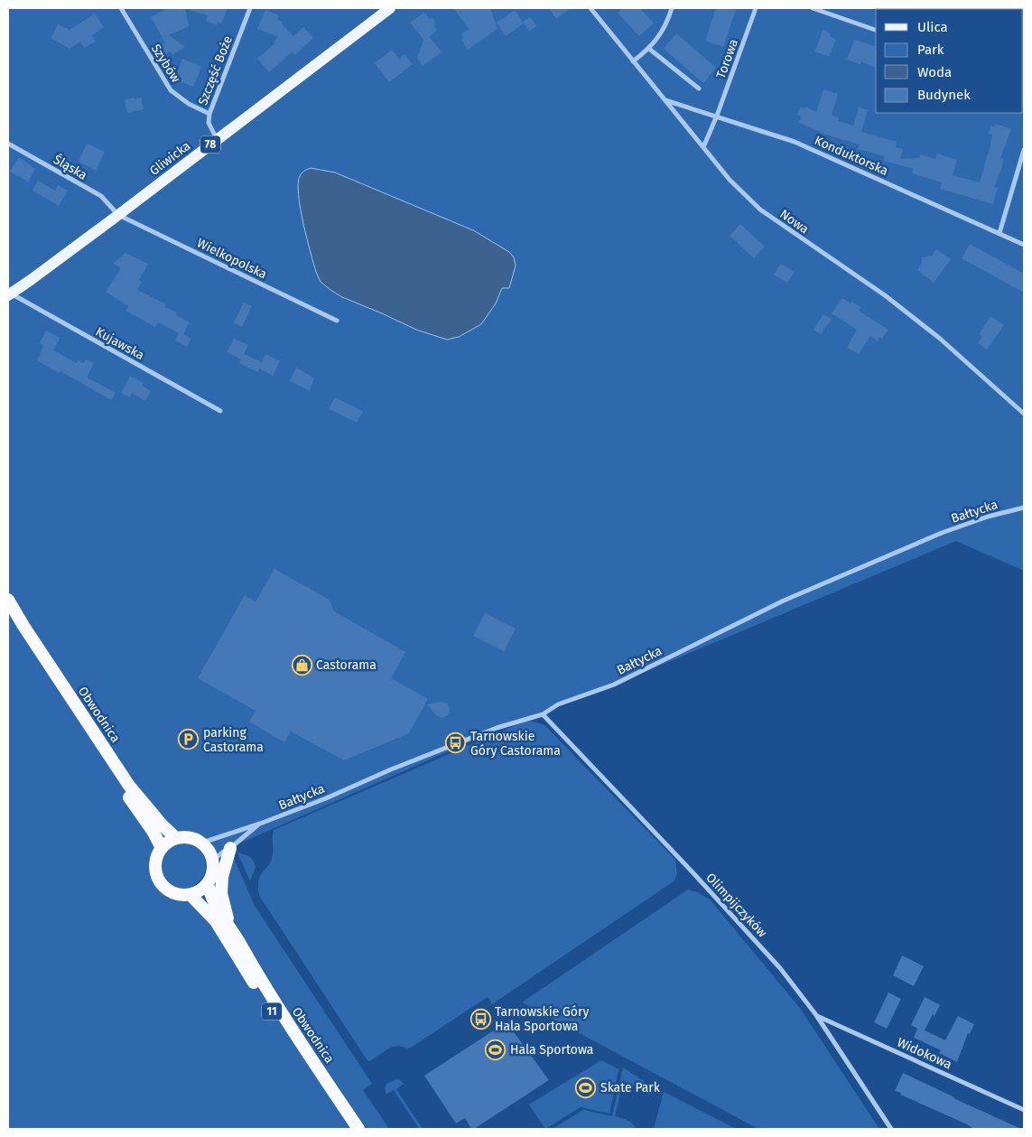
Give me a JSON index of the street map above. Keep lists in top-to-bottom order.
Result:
{
  "streets": {
    "highway": ["Obwodnica", "11"],
    "main road": ["78", "Gliwicka"],
    "street": [
      "Torowa",
      "Szybów",
      "Szczęść Boże",
      "Konduktorska",
      "Śląska",
      "Nowa",
      "Wielkopolska",
      "Kujawska",
      "Bałtycka",
      "Olimpijczyków",
      "Widokowa"
    ]
  },
  "crossings": [
    ["Torowa", "Konduktorska"],
    ["Torowa", "Nowa"],
    ["Szybów", "Szczęść Boże"],
    ["Szczęść Boże", "Gliwicka"],
    ["Konduktorska", "Nowa"],
    ["Gliwicka", "Śląska"],
    ["Gliwicka", "Wielkopolska"],
    ["Gliwicka", "Kujawska"],
    ["Śląska", "Wielkopolska"],
    ["Bałtycka", "Obwodnica"],
    ["Bałtycka", "Olimpijczyków"],
    ["Olimpijczyków", "Widokowa"]
  ],
  "places": {
    "shop": ["Castorama"],
    "parking": ["parking Castorama"],
    "bus stop": ["Tarnowskie Góry Castorama", "Tarnowskie Góry Hala Sportowa"],
    "sports": ["Hala Sportowa", "Skate Park"]
  },
  "legend": [
    "Ulica",
    "Park",
    "Woda",
    "Budynek"
  ]
}
